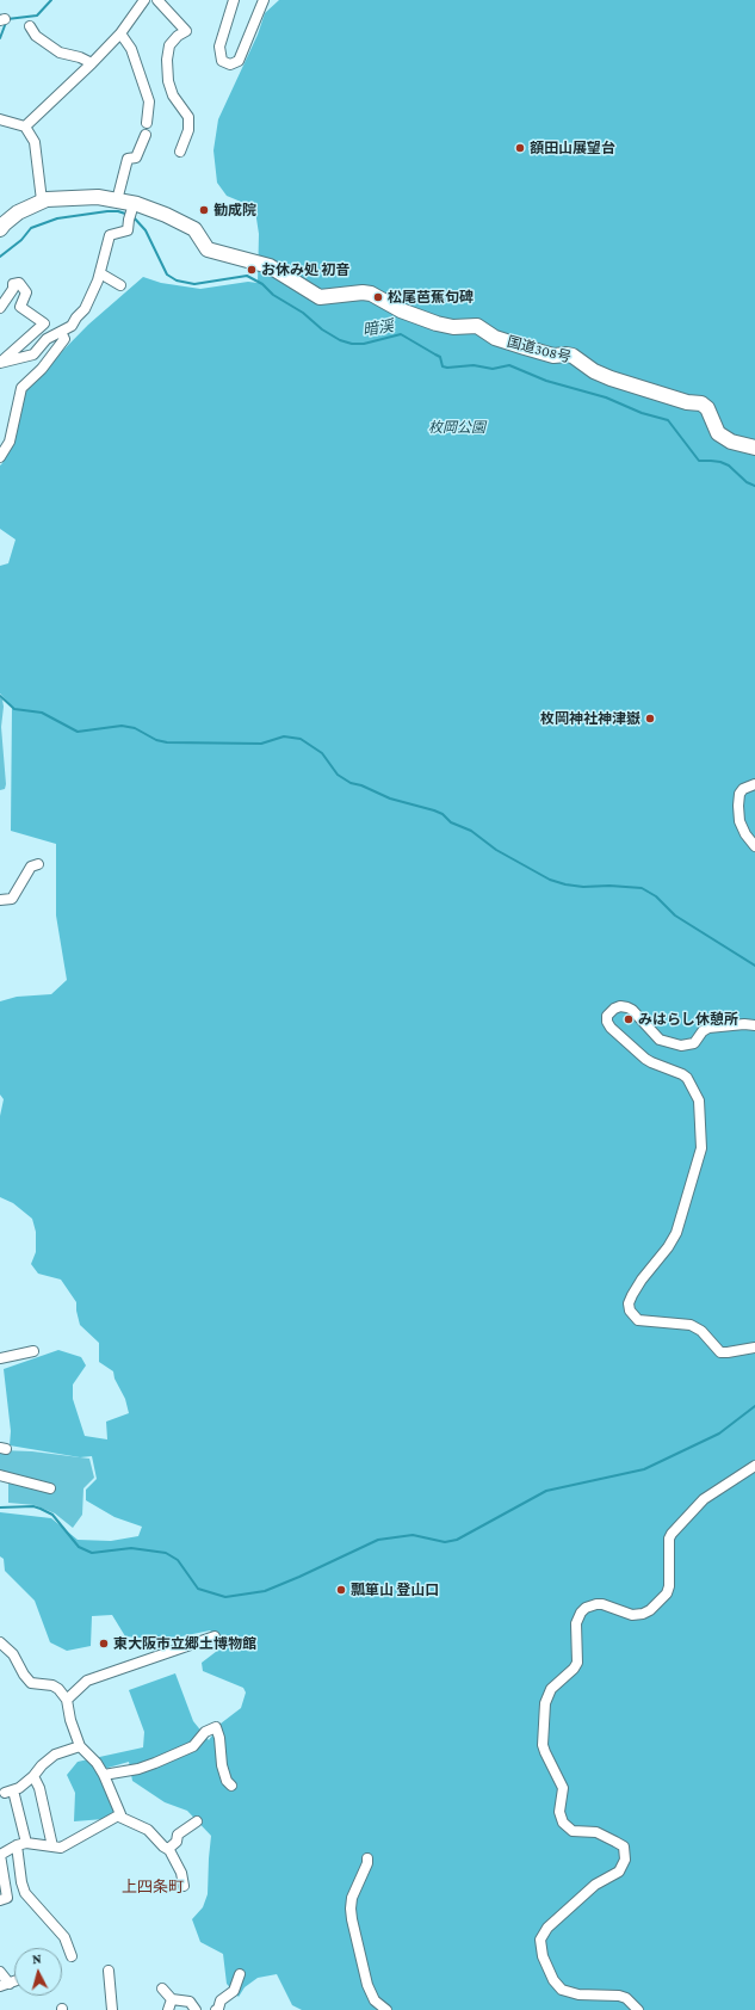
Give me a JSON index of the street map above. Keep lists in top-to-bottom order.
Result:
{
  "streets": {
    "highway": ["国道308号"]
  },
  "districts": ["上四条町"],
  "water": ["暗渓"],
  "parks": ["枚岡公園"],
  "places": [
    "額田山展望台",
    "勧成院",
    "お休み処 初音",
    "松尾芭蕉句碑",
    "枚岡神社神津嶽",
    "みはらし休憩所",
    "瓢箪山 登山口",
    "東大阪市立郷土博物館"
  ],
  "north": "top"
}
